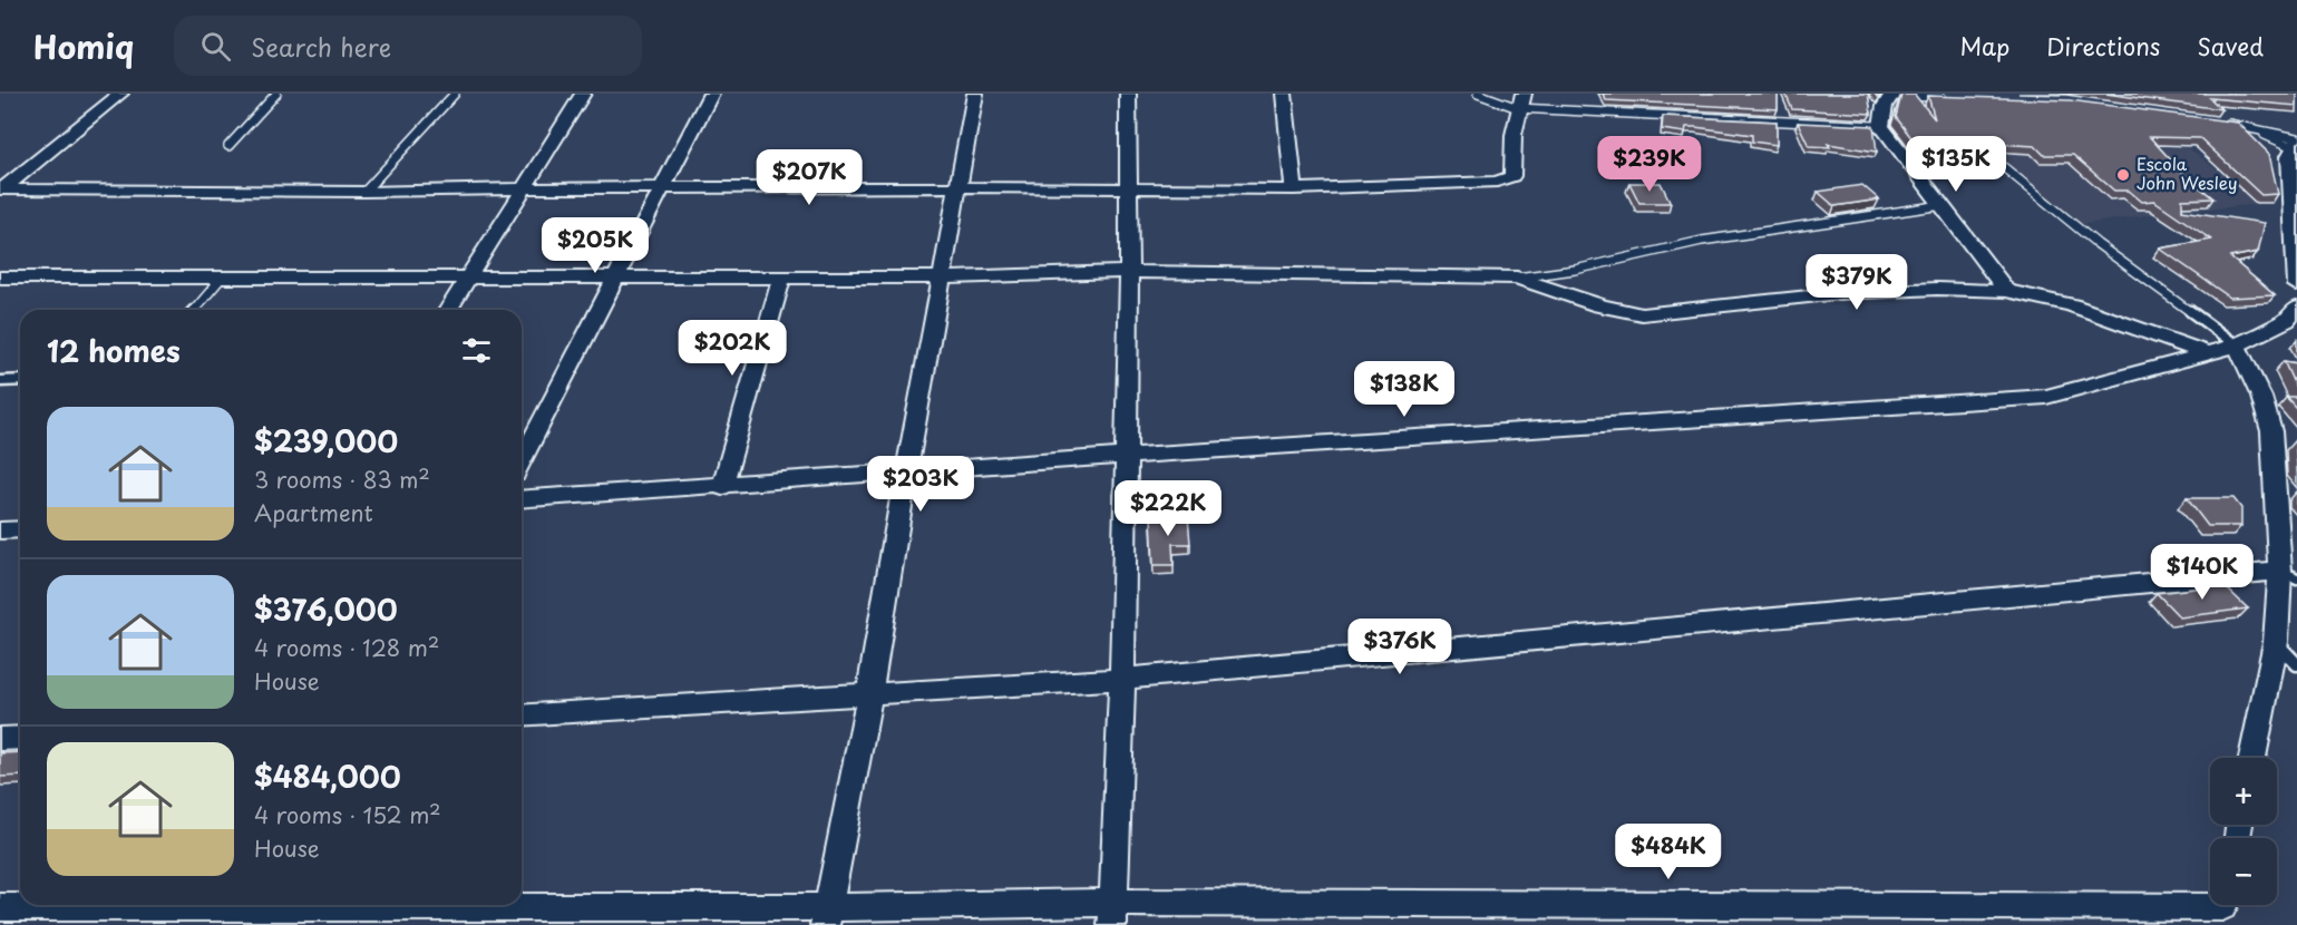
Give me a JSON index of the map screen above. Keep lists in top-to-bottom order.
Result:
{
  "places": ["Escola John Wesley"],
  "page": {
    "header": "Homiq",
    "search": "Search here",
    "nav": ["Map", "Directions", "Saved"],
    "price": [
      "$239K",
      "$135K",
      "$207K",
      "$205K",
      "$379K",
      "$202K",
      "$138K",
      "$203K",
      "$222K",
      "$140K",
      "$376K",
      "$484K"
    ],
    "heading": "12 homes",
    "list": [
      {
        "name": "$239,000",
        "note": "3 rooms · 83 m² · Apartment"
      },
      {
        "name": "$376,000",
        "note": "4 rooms · 128 m² · House"
      },
      {
        "name": "$484,000",
        "note": "4 rooms · 152 m² · House"
      }
    ],
    "map_buttons": ["+", "−"]
  }
}
